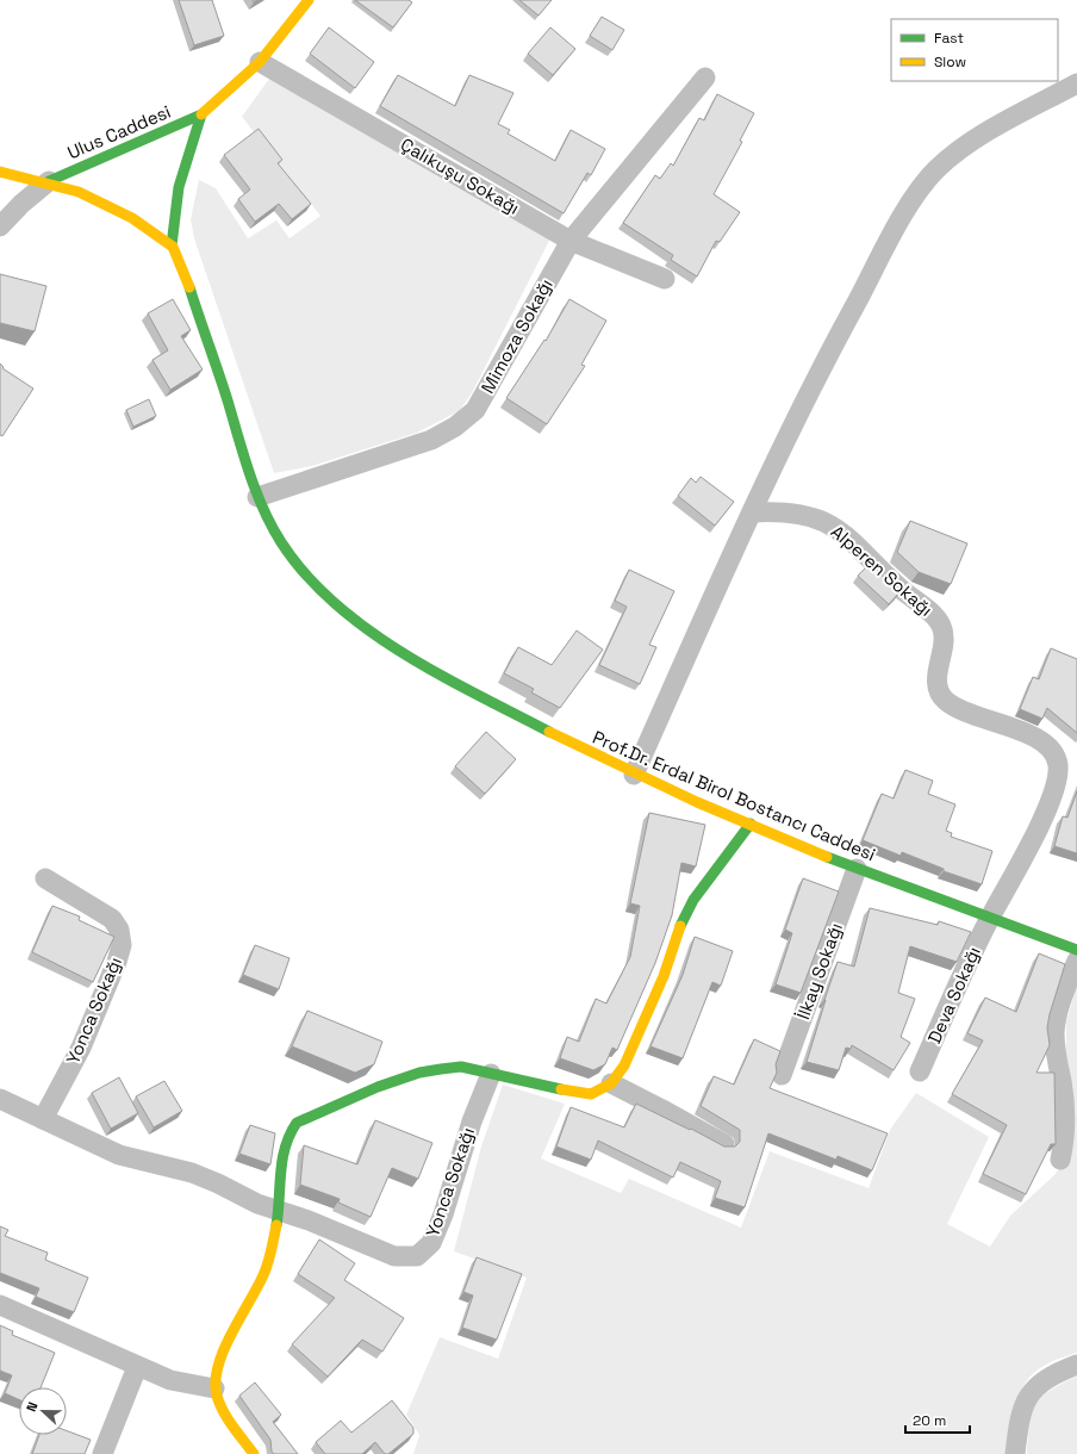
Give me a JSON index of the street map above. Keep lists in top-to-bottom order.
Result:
{
  "streets": {
    "street": [
      "Ulus Caddesi",
      "Çalıkuşu Sokağı",
      "Mimoza Sokağı",
      "Alperen Sokağı",
      "Prof.Dr. Erdal Birol Bostancı Caddesi",
      "İlkay Sokağı",
      "Deva Sokağı",
      "Yonca Sokağı"
    ]
  },
  "crossings": [
    ["Ulus Caddesi", "Çalıkuşu Sokağı"],
    ["Ulus Caddesi", "Prof.Dr. Erdal Birol Bostancı Caddesi"],
    ["Çalıkuşu Sokağı", "Mimoza Sokağı"],
    ["Mimoza Sokağı", "Prof.Dr. Erdal Birol Bostancı Caddesi"],
    ["Alperen Sokağı", "Prof.Dr. Erdal Birol Bostancı Caddesi"],
    ["Alperen Sokağı", "Deva Sokağı"],
    ["Prof.Dr. Erdal Birol Bostancı Caddesi", "İlkay Sokağı"],
    ["Prof.Dr. Erdal Birol Bostancı Caddesi", "Deva Sokağı"]
  ],
  "legend": ["Fast", "Slow"],
  "scale_bar": "20 m",
  "north": "left"
}
